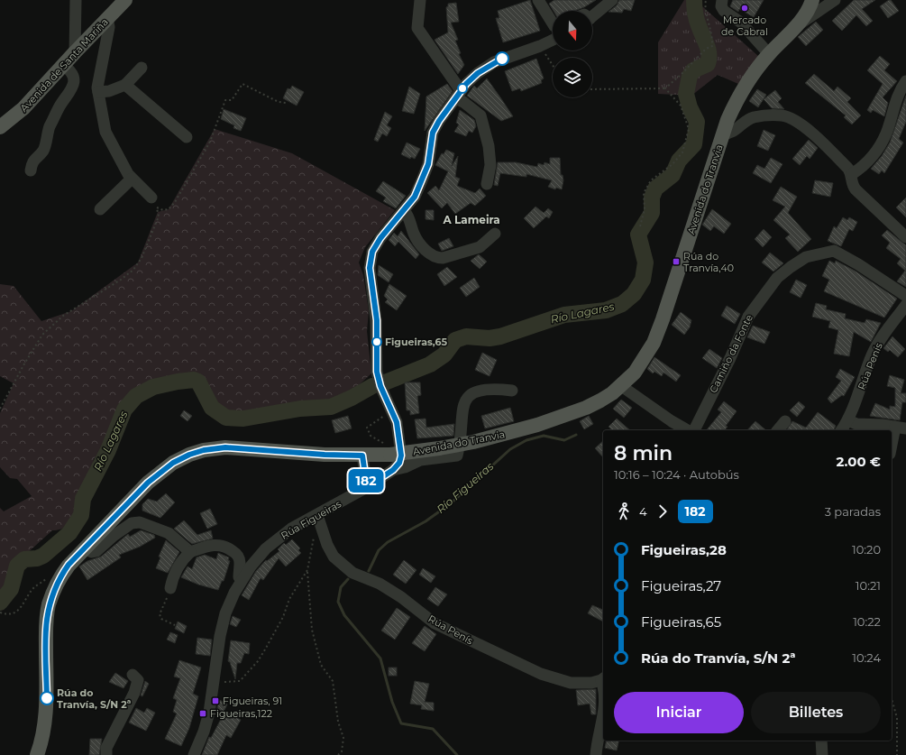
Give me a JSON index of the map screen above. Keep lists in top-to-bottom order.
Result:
{
  "streets": {
    "main road": ["Avenida de Santa Mariña", "Avenida do Tranvia"],
    "street": ["Camiño da Fonte", "Rúa Penís", "Rúa Figueiras"]
  },
  "crossings": [
    ["Rúa Penís", "Rúa Figueiras"]
  ],
  "districts": ["A Lameira"],
  "water": ["Río Lagares", "Río Figueiras"],
  "places": {
    "other": ["Mercado de Cabral", "Figueiras,65", "Rúa do Tranvía, S/N 2ª"],
    "transit": ["Rúa do Tranvía,40", "Figueiras, 91", "Figueiras,122"]
  },
  "lines": ["bus line 182"],
  "north": "bottom",
  "page": {
    "on_map": "182",
    "heading": ["8 min", "10:16 – 10:24 · Autobús", "2.00 €"],
    "legs": ["4", "182", "3 paradas"],
    "list": [
      {
        "name": "Figueiras,28",
        "value": "10:20"
      },
      {
        "name": "Figueiras,27",
        "value": "10:21"
      },
      {
        "name": "Figueiras,65",
        "value": "10:22"
      },
      {
        "name": "Rúa do Tranvía, S/N 2ª",
        "value": "10:24"
      }
    ],
    "buttons": ["Iniciar", "Billetes"]
  }
}
